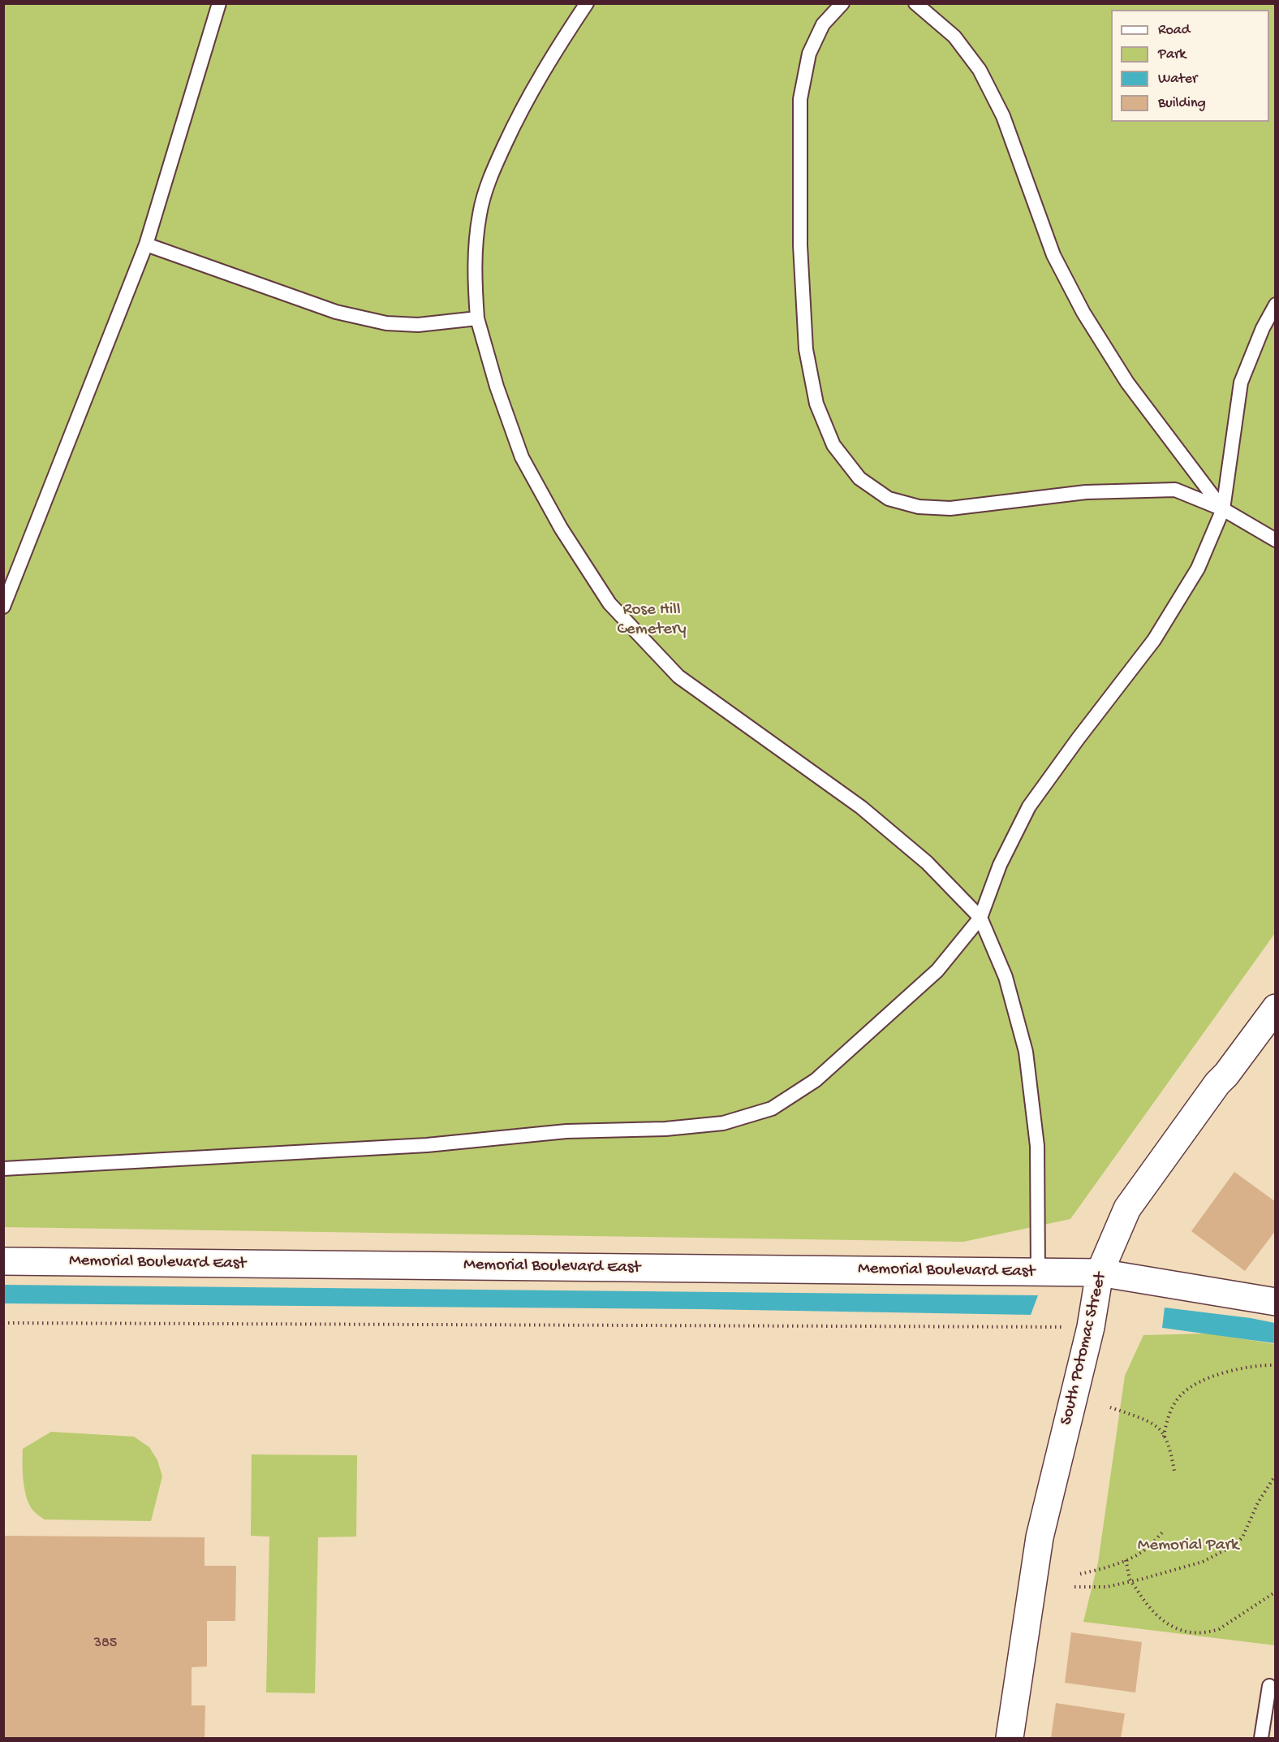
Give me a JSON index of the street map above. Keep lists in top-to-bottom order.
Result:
{
  "streets": {
    "main road": ["Memorial Boulevard East", "South Potomac Street"]
  },
  "crossings": [
    ["Memorial Boulevard East", "South Potomac Street"]
  ],
  "parks": ["Rose Hill Cemetery", "Memorial Park"],
  "house_numbers": ["385"],
  "legend": [
    "Road",
    "Park",
    "Water",
    "Building"
  ]
}
